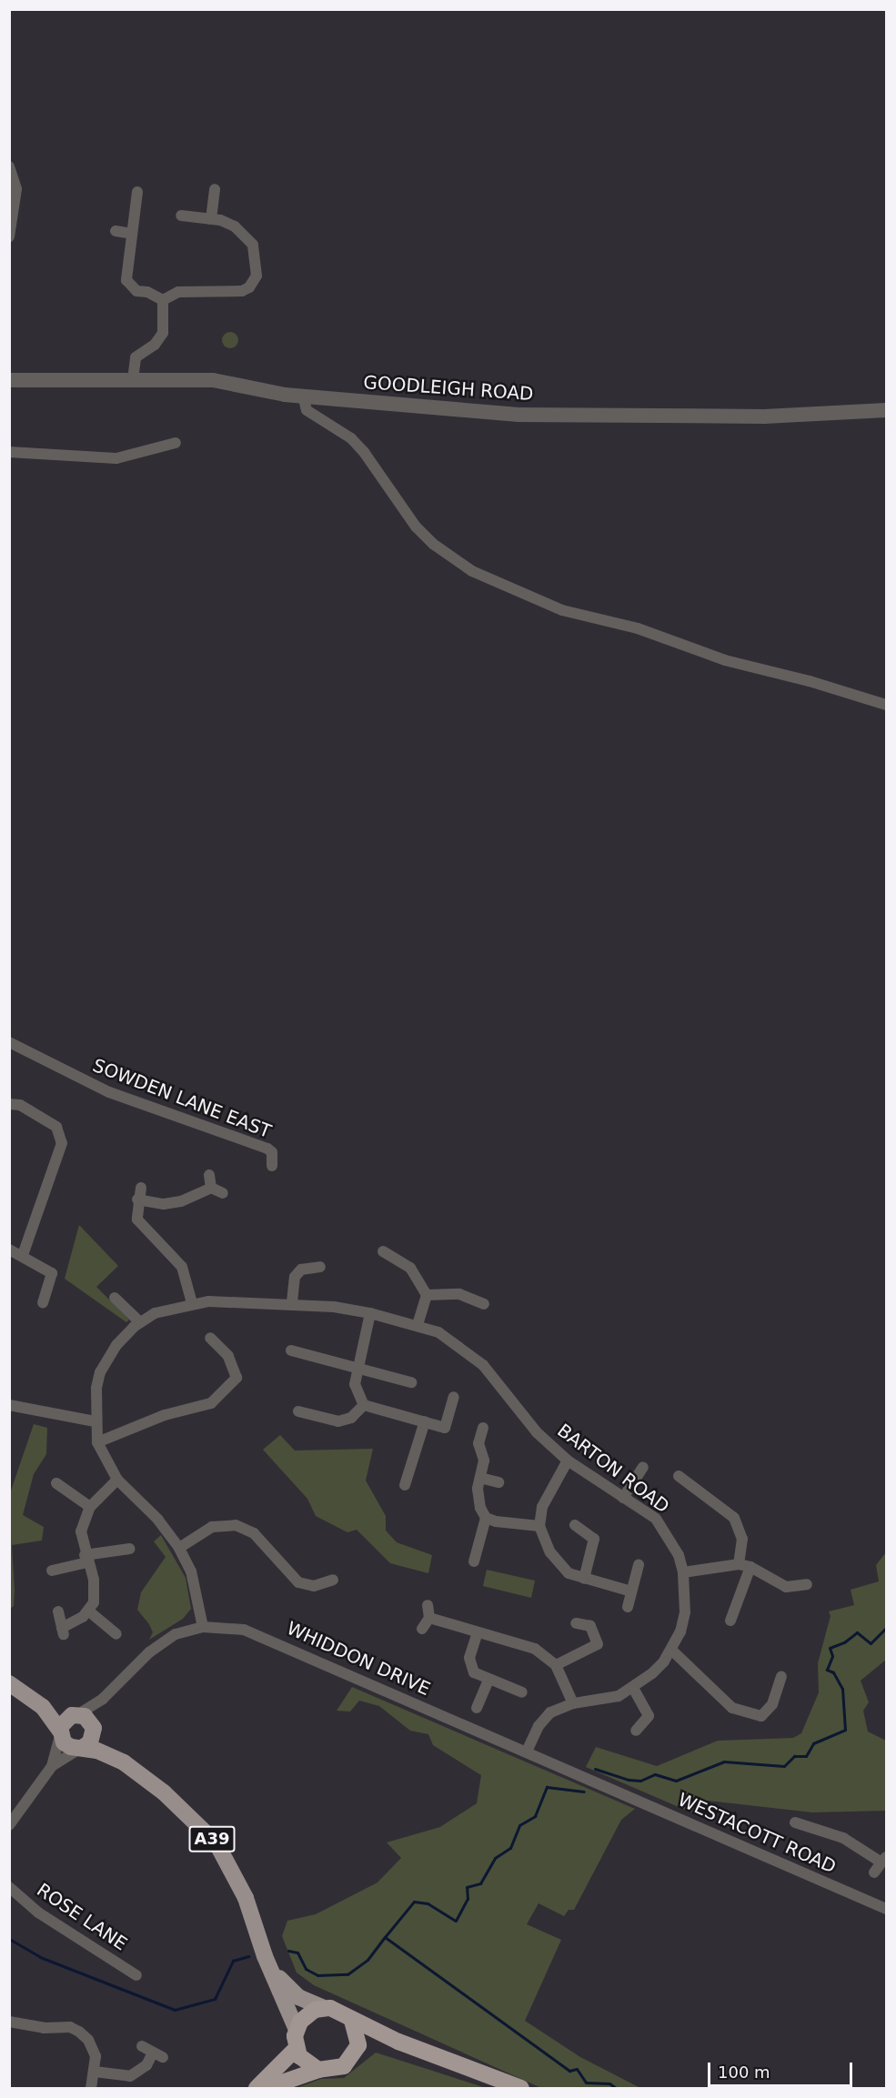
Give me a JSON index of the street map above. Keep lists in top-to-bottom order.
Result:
{
  "streets": {
    "main road": ["A39"],
    "street": [
      "GOODLEIGH ROAD",
      "SOWDEN LANE EAST",
      "BARTON ROAD",
      "WHIDDON DRIVE",
      "WESTACOTT ROAD",
      "ROSE LANE"
    ]
  },
  "crossings": [
    ["BARTON ROAD", "WHIDDON DRIVE"],
    ["WHIDDON DRIVE", "WESTACOTT ROAD"],
    ["WHIDDON DRIVE", "A39"]
  ],
  "scale_bar": "100 m"
}
